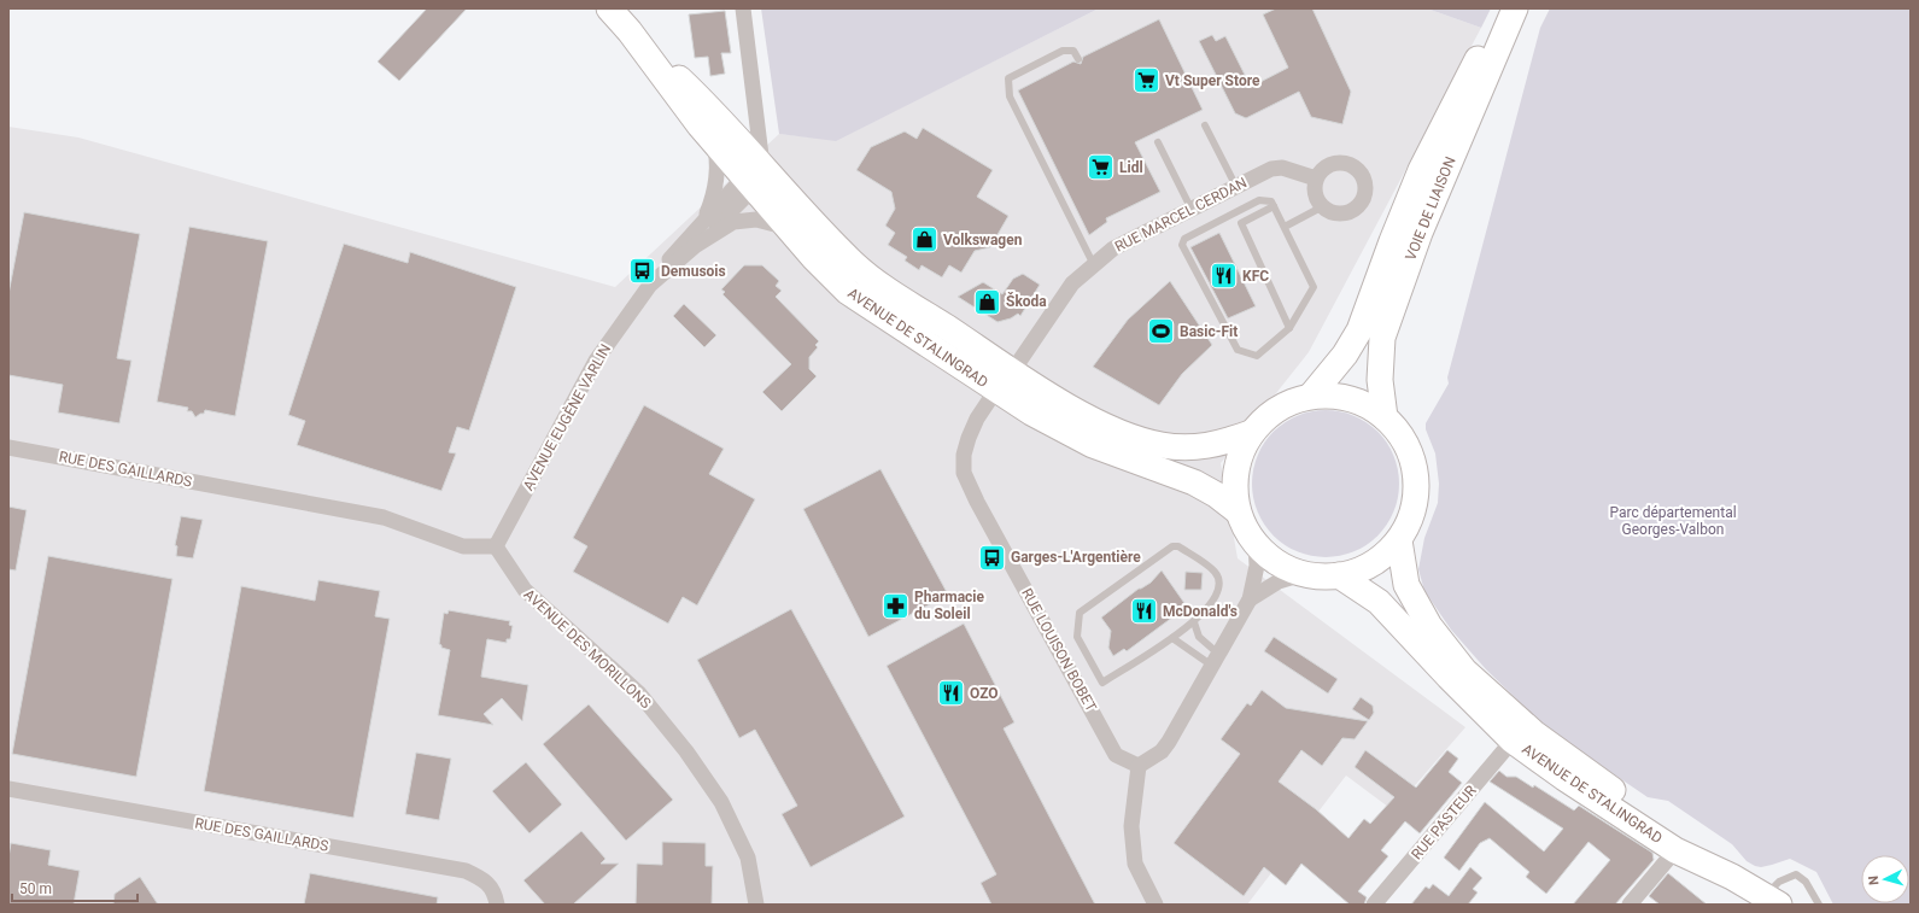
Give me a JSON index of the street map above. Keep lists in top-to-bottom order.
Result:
{
  "streets": {
    "main road": ["VOIE DE LIAISON", "AVENUE DE STALINGRAD"],
    "street": [
      "RUE MARCEL CERDAN",
      "AVENUE EUGÈNE VARLIN",
      "RUE DES GAILLARDS",
      "AVENUE DES MORILLONS",
      "RUE LOUISON BOBET",
      "RUE PASTEUR"
    ]
  },
  "crossings": [
    ["RUE MARCEL CERDAN", "AVENUE DE STALINGRAD"],
    ["RUE MARCEL CERDAN", "RUE LOUISON BOBET"],
    ["AVENUE DE STALINGRAD", "AVENUE EUGÈNE VARLIN"],
    ["AVENUE DE STALINGRAD", "RUE LOUISON BOBET"],
    ["AVENUE DE STALINGRAD", "RUE PASTEUR"],
    ["AVENUE EUGÈNE VARLIN", "RUE DES GAILLARDS"],
    ["AVENUE EUGÈNE VARLIN", "AVENUE DES MORILLONS"],
    ["RUE DES GAILLARDS", "AVENUE DES MORILLONS"]
  ],
  "parks": ["Parc départemental Georges-Valbon"],
  "places": {
    "supermarket": ["Vt Super Store", "Lidl"],
    "shop": ["Volkswagen", "Škoda"],
    "bus stop": ["Demusois", "Garges-L'Argentière"],
    "restaurant": ["KFC", "McDonald's", "OZO"],
    "sports": ["Basic-Fit"],
    "pharmacy": ["Pharmacie du Soleil"]
  },
  "scale_bar": "50 m",
  "north": "left"
}
